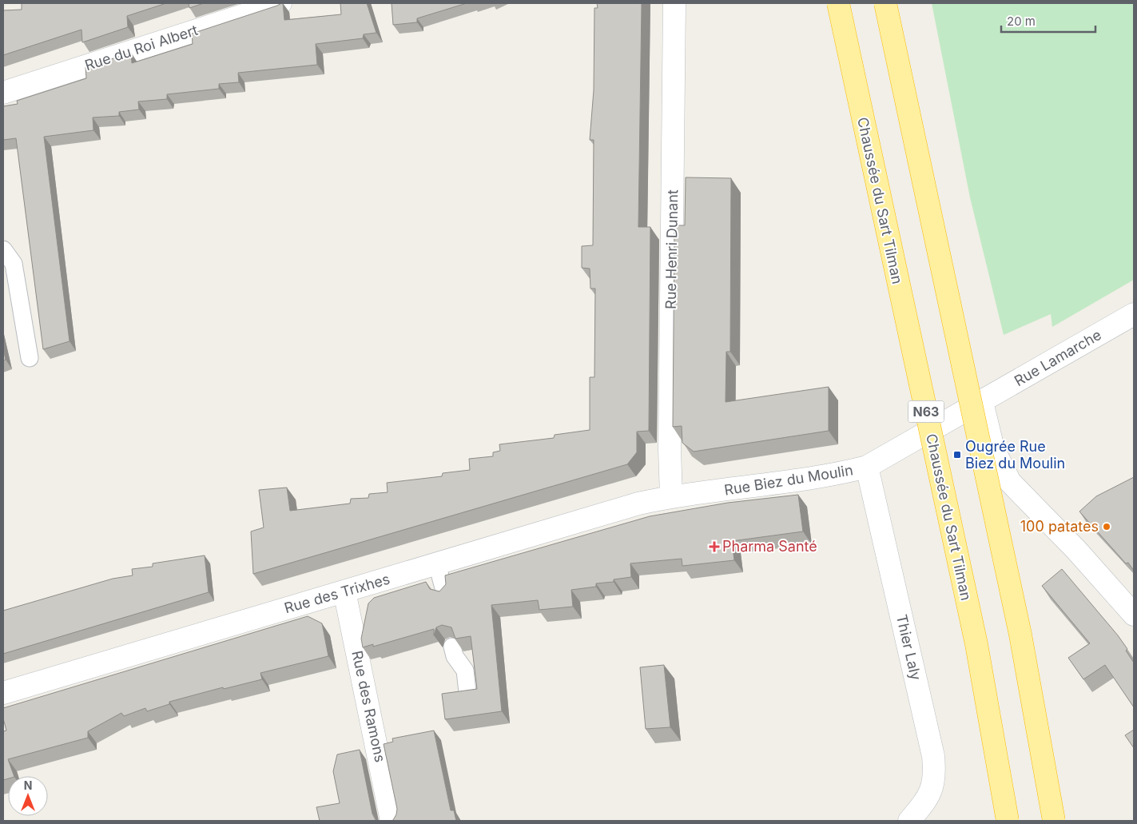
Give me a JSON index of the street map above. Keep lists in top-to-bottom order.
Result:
{
  "streets": {
    "highway": ["Chaussée du Sart Tilman", "N63"],
    "street": [
      "Rue du Roi Albert",
      "Rue Henri Dunant",
      "Rue Lamarche",
      "Rue Biez du Moulin",
      "Rue des Trixhes",
      "Thier Laly",
      "Rue des Ramons"
    ]
  },
  "crossings": [
    ["Rue Henri Dunant", "Rue Biez du Moulin"],
    ["Rue Henri Dunant", "Rue des Trixhes"],
    ["Rue Lamarche", "Rue Biez du Moulin"],
    ["Rue Biez du Moulin", "Rue des Trixhes"],
    ["Rue Biez du Moulin", "Thier Laly"],
    ["Rue des Trixhes", "Rue des Ramons"]
  ],
  "places": {
    "transit": ["Ougrée Rue Biez du Moulin"],
    "other": ["100 patates"],
    "health": ["Pharma Santé"]
  },
  "scale_bar": "20 m",
  "north": "top"
}
